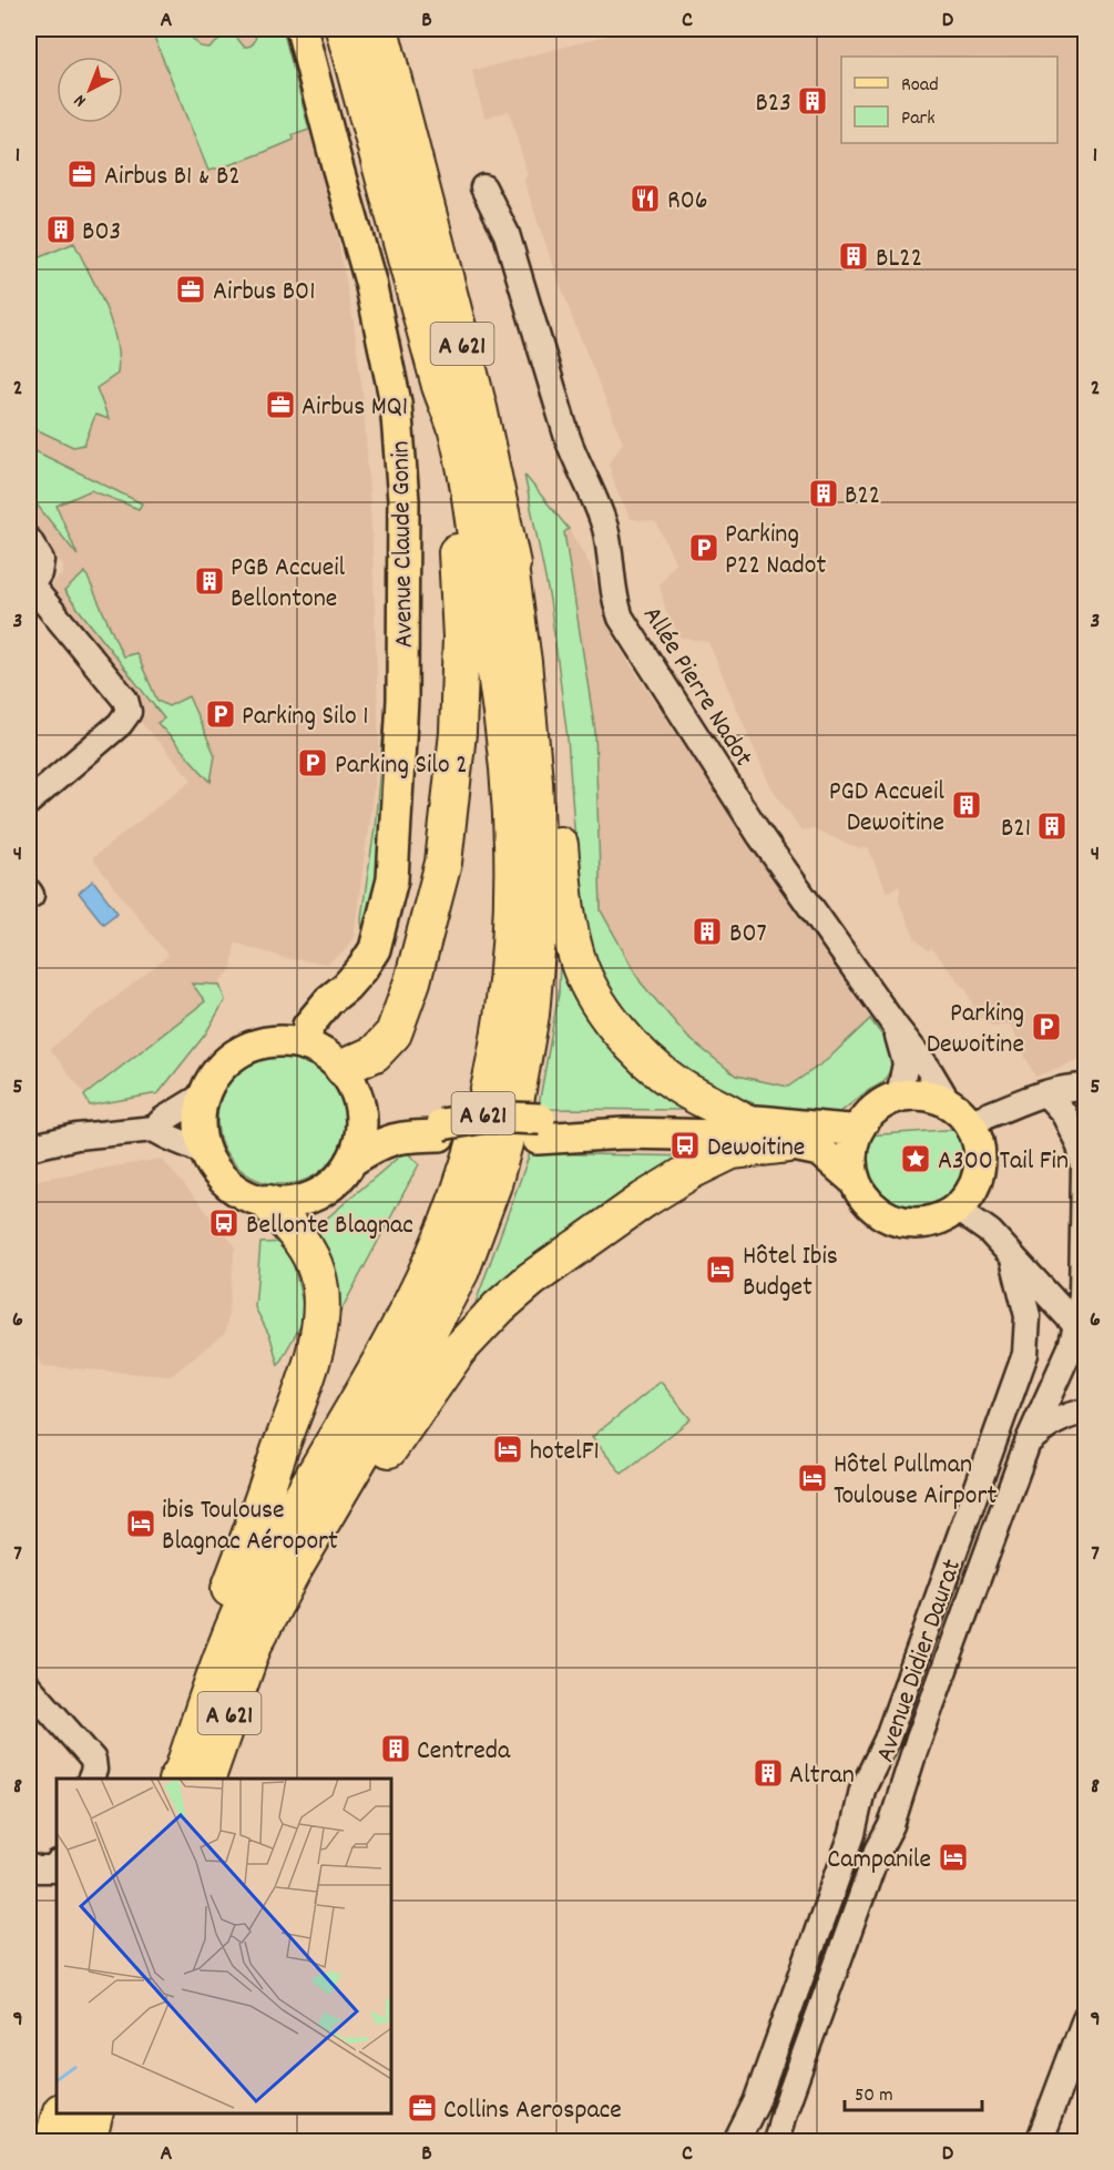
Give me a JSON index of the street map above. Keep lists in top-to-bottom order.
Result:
{
  "streets": {
    "highway": ["A 621"],
    "main road": ["Avenue Claude Gonin"],
    "street": ["Allée Pierre Nadot", "Avenue Didier Daurat"]
  },
  "crossings": [
    ["Allée Pierre Nadot", "Avenue Didier Daurat"]
  ],
  "places": {
    "building": [
      "B23",
      "B03",
      "BL22",
      "B22",
      "PGB Accueil Bellontone",
      "PGD Accueil Dewoitine",
      "B21",
      "B07",
      "Centreda",
      "Altran"
    ],
    "office": [
      "Airbus B1 & B2",
      "Airbus B01",
      "Airbus MQ1",
      "Collins Aerospace"
    ],
    "restaurant": ["R06"],
    "parking": [
      "Parking P22 Nadot",
      "Parking Silo 1",
      "Parking Silo 2",
      "Parking Dewoitine"
    ],
    "bus stop": ["Dewoitine", "Bellonte Blagnac"],
    "place": ["A300 Tail Fin"],
    "hotel": [
      "Hôtel Ibis Budget",
      "hotelF1",
      "Hôtel Pullman Toulouse Airport",
      "ibis Toulouse Blagnac Aéroport",
      "Campanile"
    ]
  },
  "legend": ["Road", "Park"],
  "scale_bar": "50 m",
  "north": "bottom left",
  "grid": {
    "columns": [
      "A",
      "B",
      "C",
      "D"
    ],
    "rows": [
      "1",
      "2",
      "3",
      "4",
      "5",
      "6",
      "7",
      "8",
      "9"
    ]
  }
}
